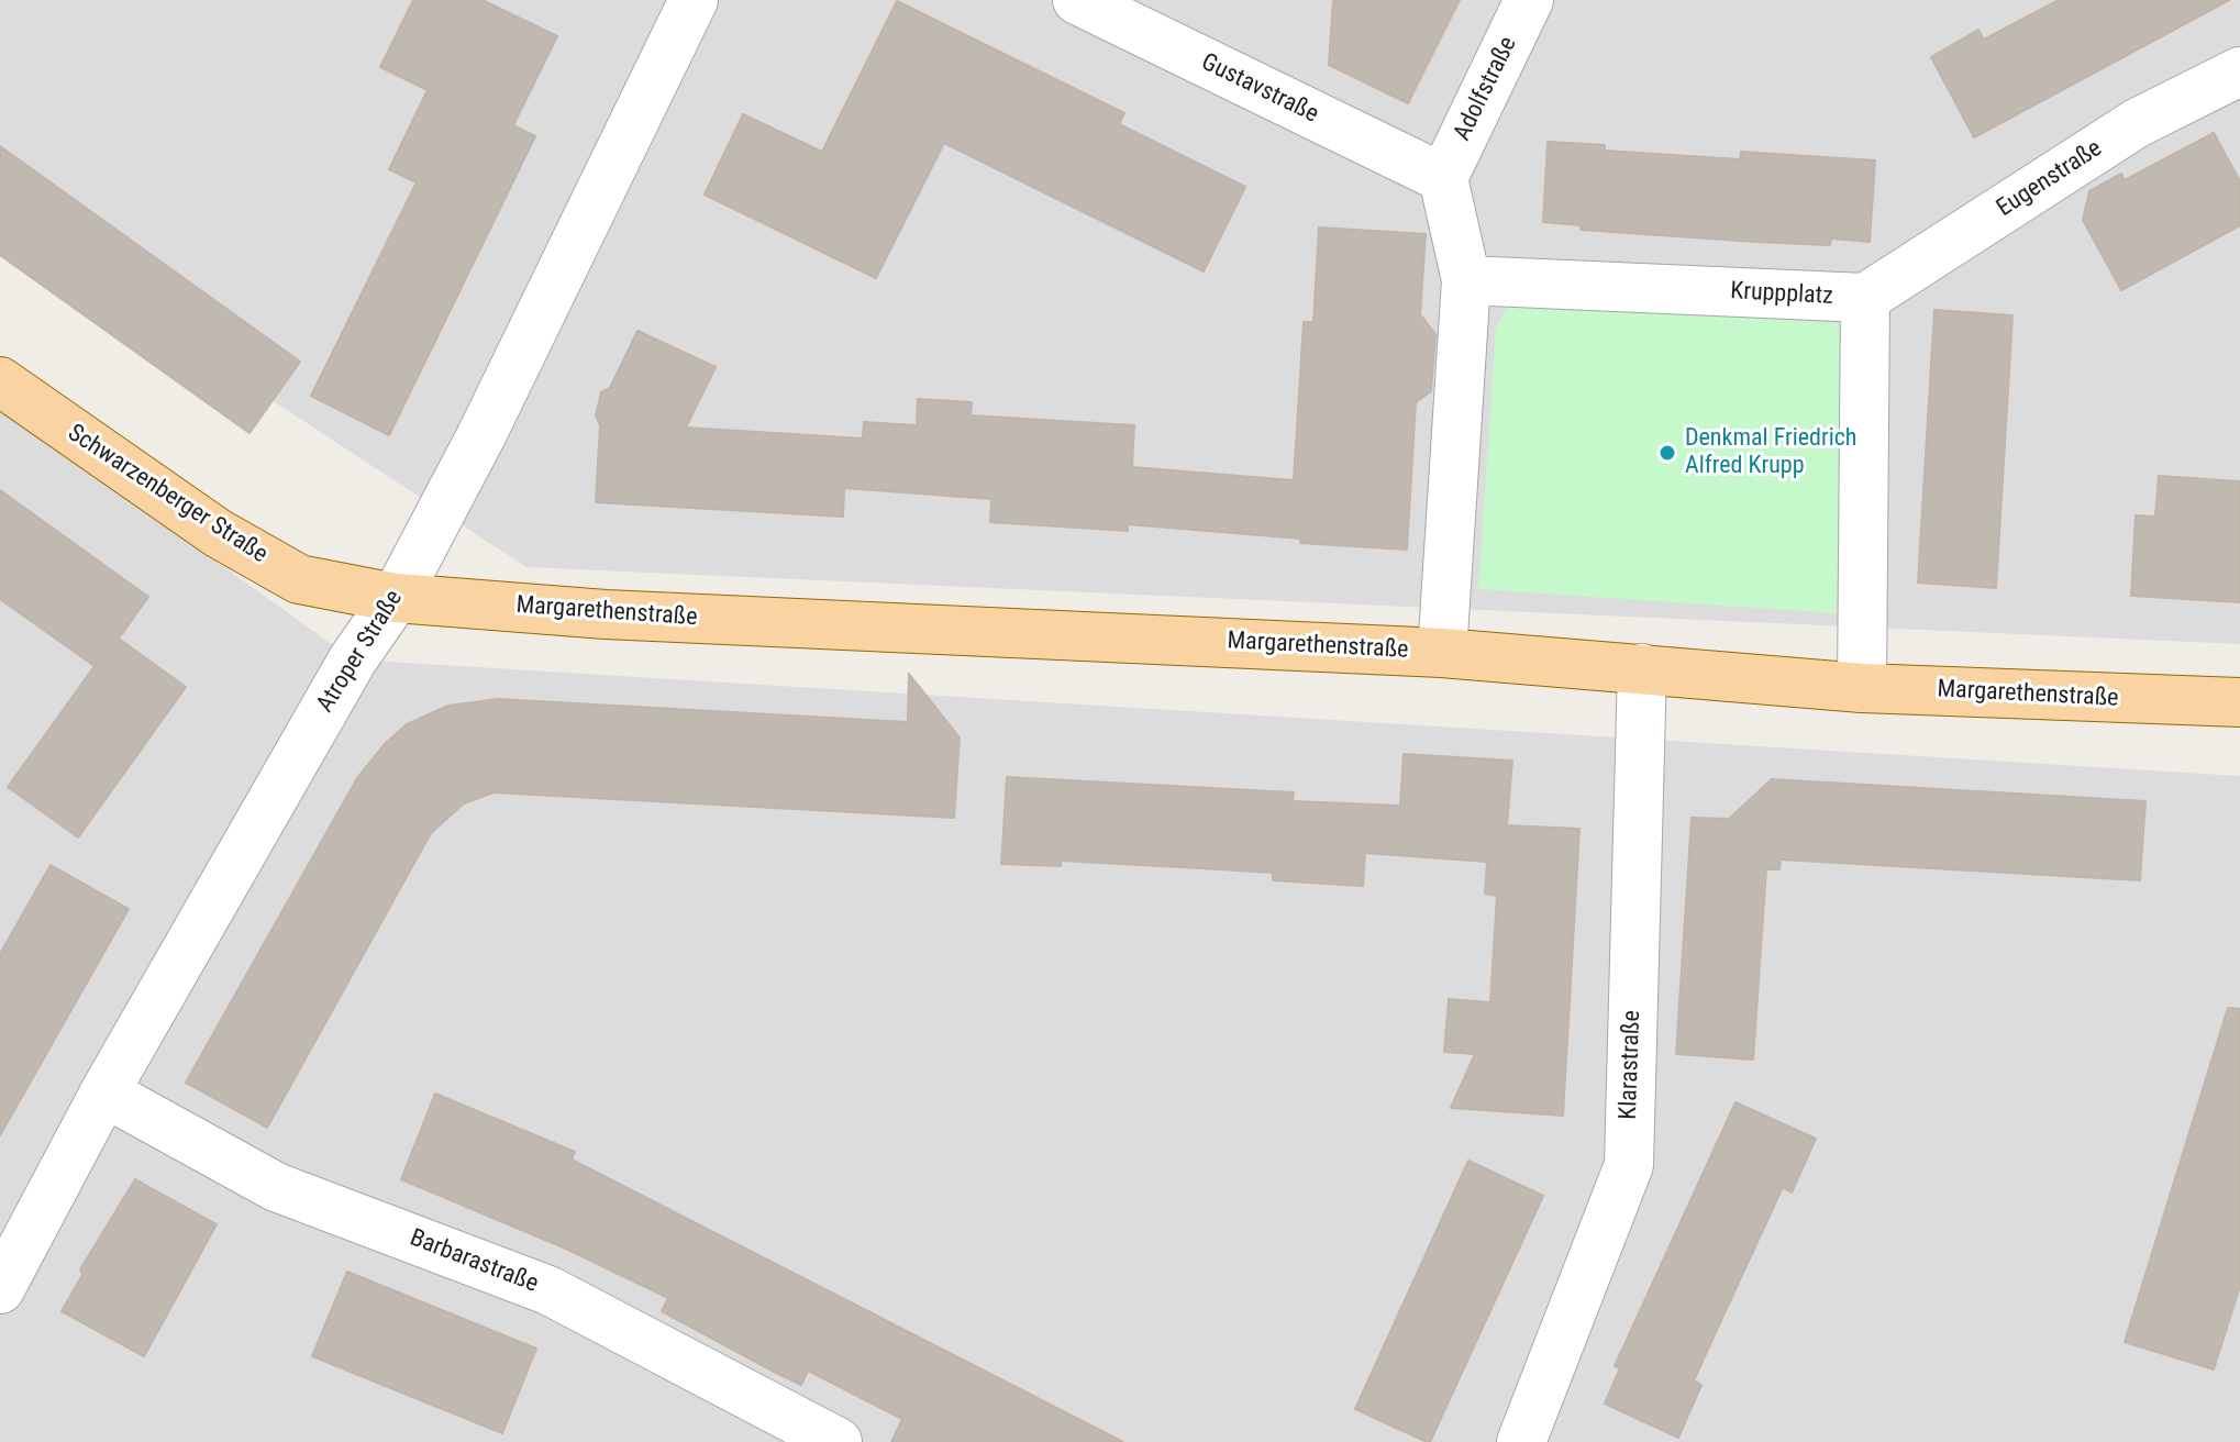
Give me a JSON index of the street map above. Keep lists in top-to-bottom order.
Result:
{
  "streets": {
    "main road": ["Schwarzenberger Straße", "Margarethenstraße"],
    "street": [
      "Gustavstraße",
      "Adolfstraße",
      "Eugenstraße",
      "Kruppplatz",
      "Atroper Straße",
      "Klarastraße",
      "Barbarastraße"
    ]
  },
  "crossings": [
    ["Gustavstraße", "Adolfstraße"],
    ["Eugenstraße", "Kruppplatz"],
    ["Kruppplatz", "Margarethenstraße"],
    ["Schwarzenberger Straße", "Margarethenstraße"],
    ["Schwarzenberger Straße", "Atroper Straße"],
    ["Margarethenstraße", "Atroper Straße"],
    ["Margarethenstraße", "Klarastraße"],
    ["Atroper Straße", "Barbarastraße"]
  ],
  "places": ["Denkmal Friedrich Alfred Krupp"]
}
